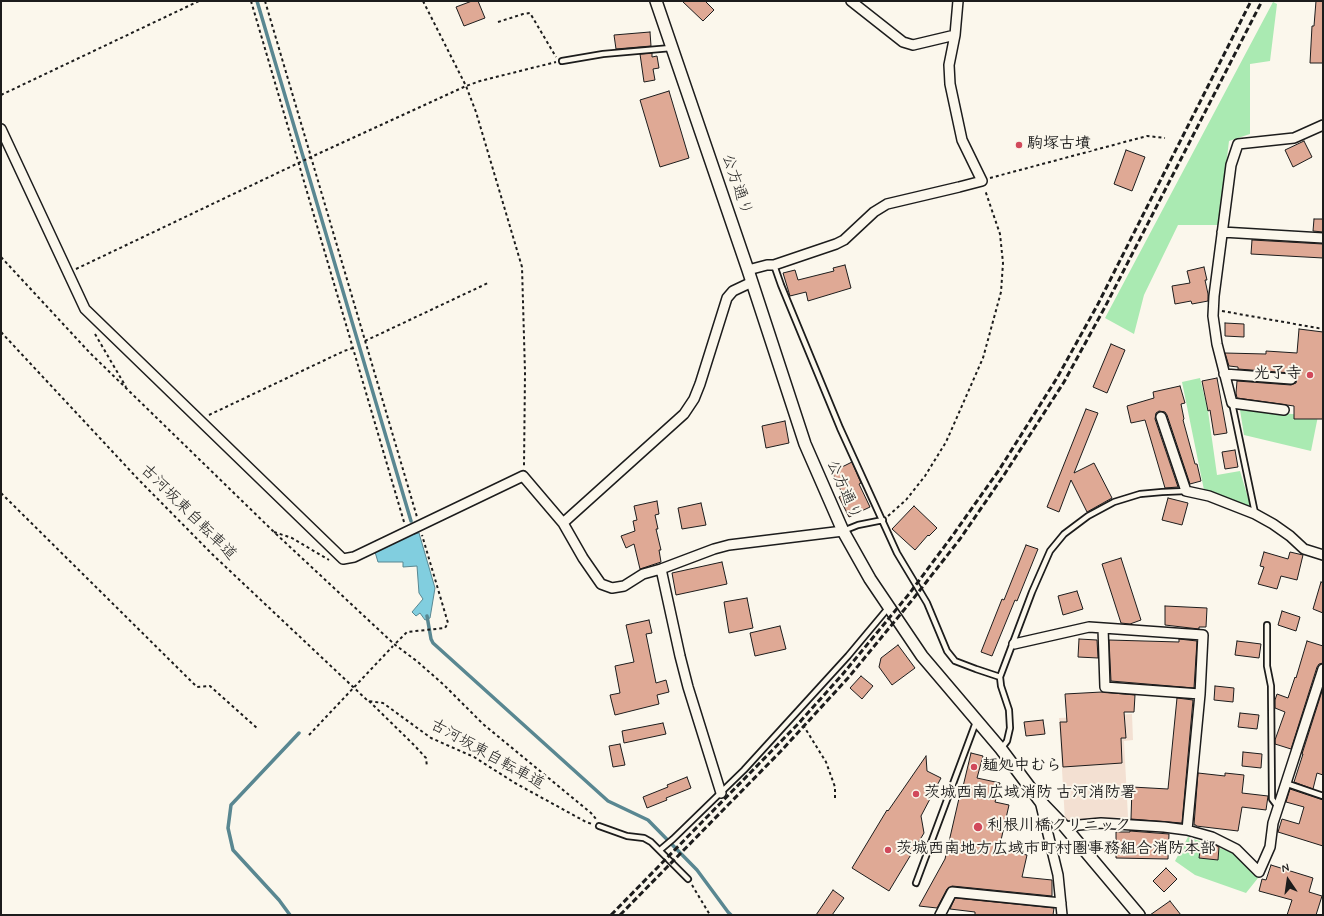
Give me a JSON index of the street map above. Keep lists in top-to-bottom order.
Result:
{
  "streets": {
    "street": ["公方通り"],
    "path": ["古河坂東自転車道"]
  },
  "places": [
    "駒塚古墳",
    "光了寺",
    "麺処中むら",
    "茨城西南広域消防 古河消防署",
    "利根川橋クリニック",
    "茨城西南地方広域市町村圏事務組合消防本部"
  ],
  "north": "top"
}
